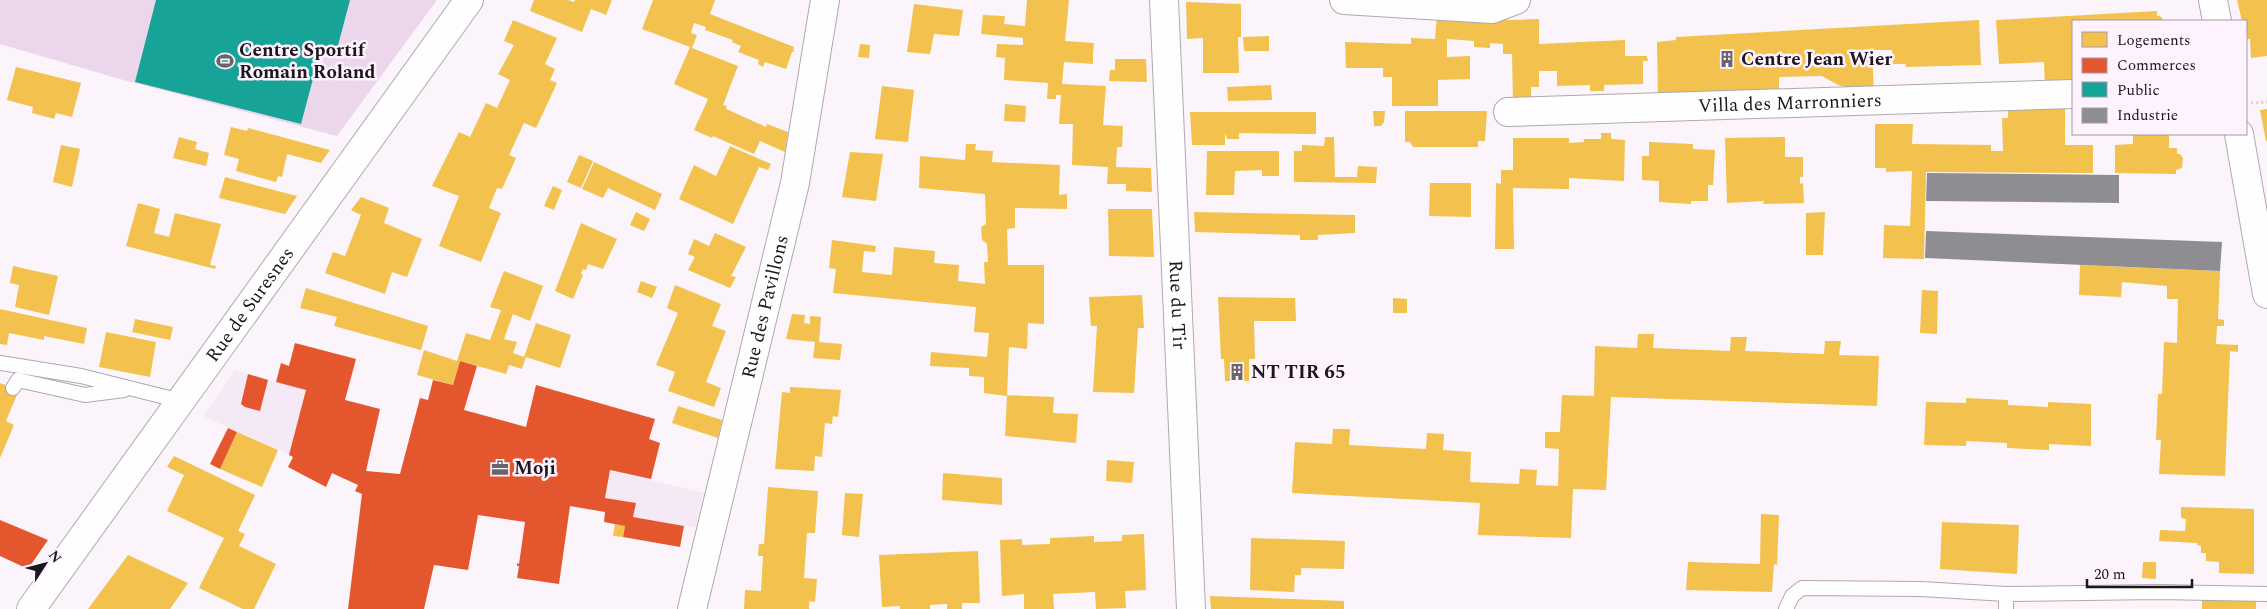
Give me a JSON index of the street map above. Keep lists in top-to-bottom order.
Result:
{
  "streets": {
    "street": [
      "Villa des Marronniers",
      "Rue du Tir",
      "Rue de Suresnes",
      "Rue des Pavillons"
    ]
  },
  "places": {
    "building": ["Centre Jean Wier", "NT TIR 65"],
    "sports": ["Centre Sportif Romain Roland"],
    "office": ["Moji"]
  },
  "legend": [
    "Logements",
    "Commerces",
    "Public",
    "Industrie"
  ],
  "scale_bar": "20 m",
  "north": "top right"
}
